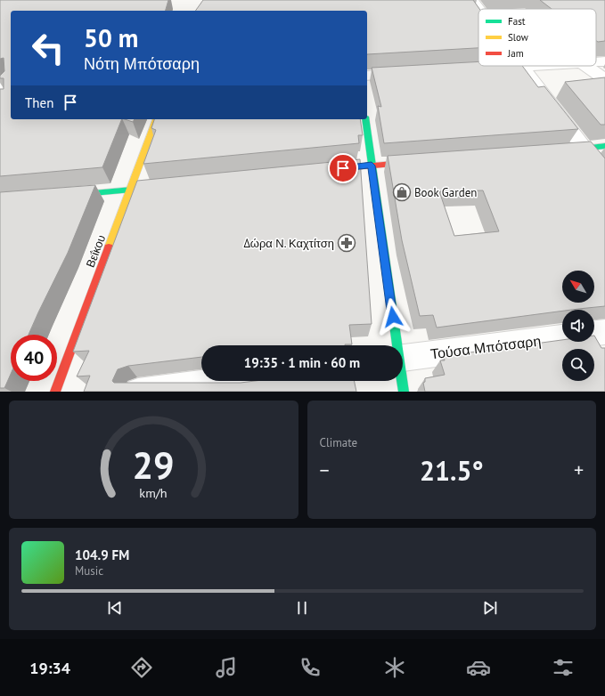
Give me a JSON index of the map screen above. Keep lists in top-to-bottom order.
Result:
{
  "streets": {
    "street": ["Βεΐκου", "Τούσα Μπότσαρη"]
  },
  "places": {
    "shop": ["Book Garden"],
    "pharmacy": ["Δώρα Ν. Καχτίτση"]
  },
  "legend": ["Fast", "Slow", "Jam"],
  "north": "top left",
  "page": {
    "turn": ["50 m", "Νότη Μπότσαρη"],
    "then": "Then",
    "limit": "40",
    "trip": "19:35 · 1 min · 60 m",
    "tile": "Climate",
    "heat": ["−", "21.5°", "+"],
    "song": ["104.9 FM", "Music"],
    "tabs": "19:34",
    "gauge": ["29", "km/h"]
  }
}
